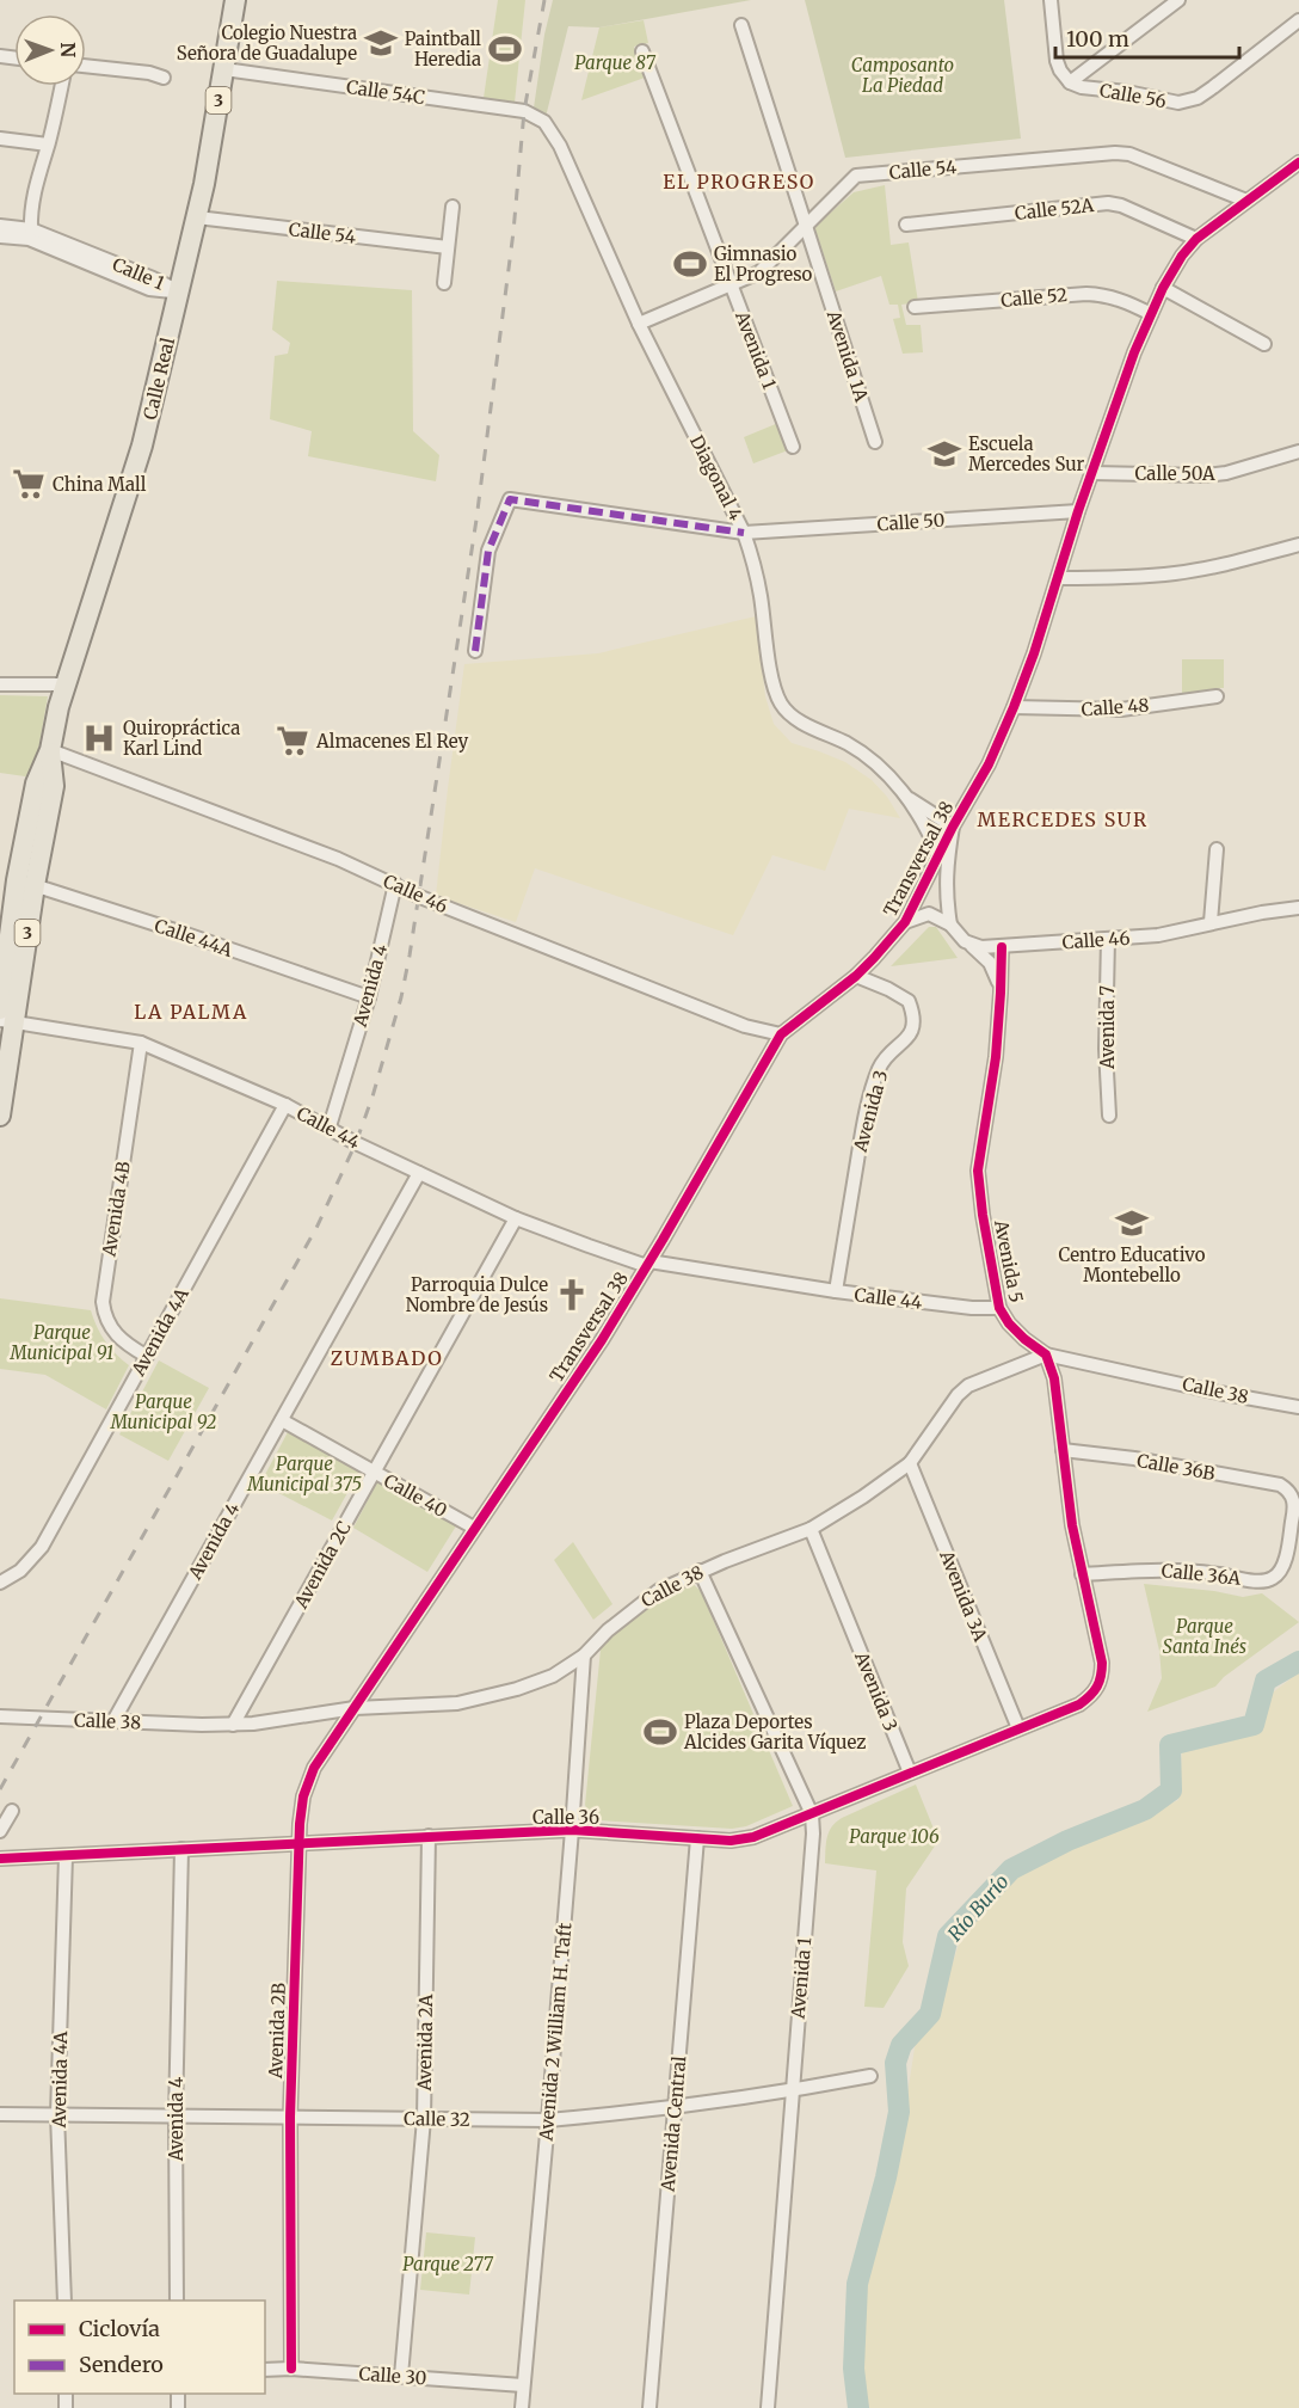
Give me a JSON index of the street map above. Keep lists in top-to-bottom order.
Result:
{
  "streets": {
    "main road": ["3", "Calle Real"],
    "street": [
      "Calle 54C",
      "Calle 56",
      "Calle 54",
      "Calle 52A",
      "Calle 1",
      "Calle 52",
      "Avenida 1",
      "Avenida 1A",
      "Calle 50A",
      "Diagonal 4",
      "Calle 50",
      "Calle 48",
      "Transversal 38",
      "Calle 46",
      "Calle 44A",
      "Avenida 4",
      "Avenida 7",
      "Avenida 3",
      "Calle 44",
      "Avenida 4B",
      "Avenida 5",
      "Avenida 4A",
      "Calle 38",
      "Calle 36B",
      "Calle 40",
      "Avenida 2C",
      "Calle 36A",
      "Avenida 3A",
      "Calle 36",
      "Avenida 2B",
      "Avenida 2 William H. Taft",
      "Avenida 2A",
      "Calle 32",
      "Avenida Central",
      "Calle 30"
    ]
  },
  "crossings": [
    ["Calle 54C", "Calle Real"],
    ["Calle 54C", "Diagonal 4"],
    ["Calle 54", "Avenida 1"],
    ["Calle 54", "Avenida 1A"],
    ["Calle 54", "Calle Real"],
    ["Calle 54", "Diagonal 4"],
    ["Calle 54", "Transversal 38"],
    ["Calle 52A", "Transversal 38"],
    ["Calle 1", "Calle Real"],
    ["Calle 52", "Transversal 38"],
    ["Avenida 1", "Calle 38"],
    ["Avenida 1", "Calle 36"],
    ["Avenida 1", "Calle 32"],
    ["Calle Real", "Calle 46"],
    ["Calle Real", "Calle 44A"],
    ["Calle Real", "Calle 44"],
    ["Calle 50A", "Transversal 38"],
    ["Diagonal 4", "Calle 50"],
    ["Diagonal 4", "Transversal 38"],
    ["Calle 50", "Transversal 38"],
    ["Calle 48", "Transversal 38"],
    ["Transversal 38", "Calle 46"],
    ["Transversal 38", "Avenida 3"],
    ["Transversal 38", "Calle 44"],
    ["Transversal 38", "Calle 38"],
    ["Transversal 38", "Calle 40"],
    ["Transversal 38", "Avenida 2B"],
    ["Calle 46", "Avenida 4"],
    ["Calle 46", "Avenida 7"],
    ["Calle 46", "Avenida 5"],
    ["Calle 44A", "Avenida 4"],
    ["Avenida 4", "Calle 44"],
    ["Avenida 4", "Calle 38"],
    ["Avenida 4", "Calle 40"],
    ["Avenida 4", "Calle 36"],
    ["Avenida 4", "Calle 32"],
    ["Avenida 3", "Calle 44"],
    ["Avenida 3", "Calle 38"],
    ["Avenida 3", "Calle 36"],
    ["Calle 44", "Avenida 4B"],
    ["Calle 44", "Avenida 5"],
    ["Calle 44", "Avenida 4A"],
    ["Calle 44", "Avenida 2C"],
    ["Avenida 4B", "Avenida 4A"],
    ["Avenida 5", "Calle 38"],
    ["Avenida 4A", "Calle 36"],
    ["Avenida 4A", "Calle 32"],
    ["Calle 38", "Avenida 2C"],
    ["Calle 38", "Avenida 3A"],
    ["Calle 38", "Avenida 2B"],
    ["Calle 38", "Avenida 2 William H. Taft"],
    ["Calle 36B", "Calle 36A"],
    ["Calle 40", "Avenida 2C"],
    ["Calle 36A", "Calle 36"],
    ["Avenida 3A", "Calle 36"],
    ["Calle 36", "Avenida 2B"],
    ["Calle 36", "Avenida 2 William H. Taft"],
    ["Calle 36", "Avenida 2A"],
    ["Calle 36", "Avenida Central"],
    ["Avenida 2B", "Calle 32"],
    ["Avenida 2B", "Calle 30"],
    ["Avenida 2 William H. Taft", "Calle 32"],
    ["Avenida 2 William H. Taft", "Calle 30"],
    ["Avenida 2A", "Calle 32"],
    ["Avenida 2A", "Calle 30"],
    ["Calle 32", "Avenida Central"]
  ],
  "districts": [
    "EL PROGRESO",
    "MERCEDES SUR",
    "LA PALMA",
    "ZUMBADO"
  ],
  "water": ["Río Burío"],
  "parks": [
    "Parque 87",
    "Camposanto La Piedad",
    "Parque Municipal 91",
    "Parque Municipal 92",
    "Parque Municipal 375",
    "Parque Santa Inés",
    "Parque 106",
    "Parque 277"
  ],
  "places": {
    "school or university": ["Colegio Nuestra Señora de Guadalupe", "Escuela Mercedes Sur", "Centro Educativo Montebello"],
    "sports": ["Paintball Heredia", "Gimnasio El Progreso", "Plaza Deportes Alcides Garita Víquez"],
    "supermarket": ["China Mall", "Almacenes El Rey"],
    "hospital": ["Quiropráctica Karl Lind"],
    "church": ["Parroquia Dulce Nombre de Jesús"]
  },
  "legend": ["Ciclovía", "Sendero"],
  "scale_bar": "100 m",
  "north": "right"
}
